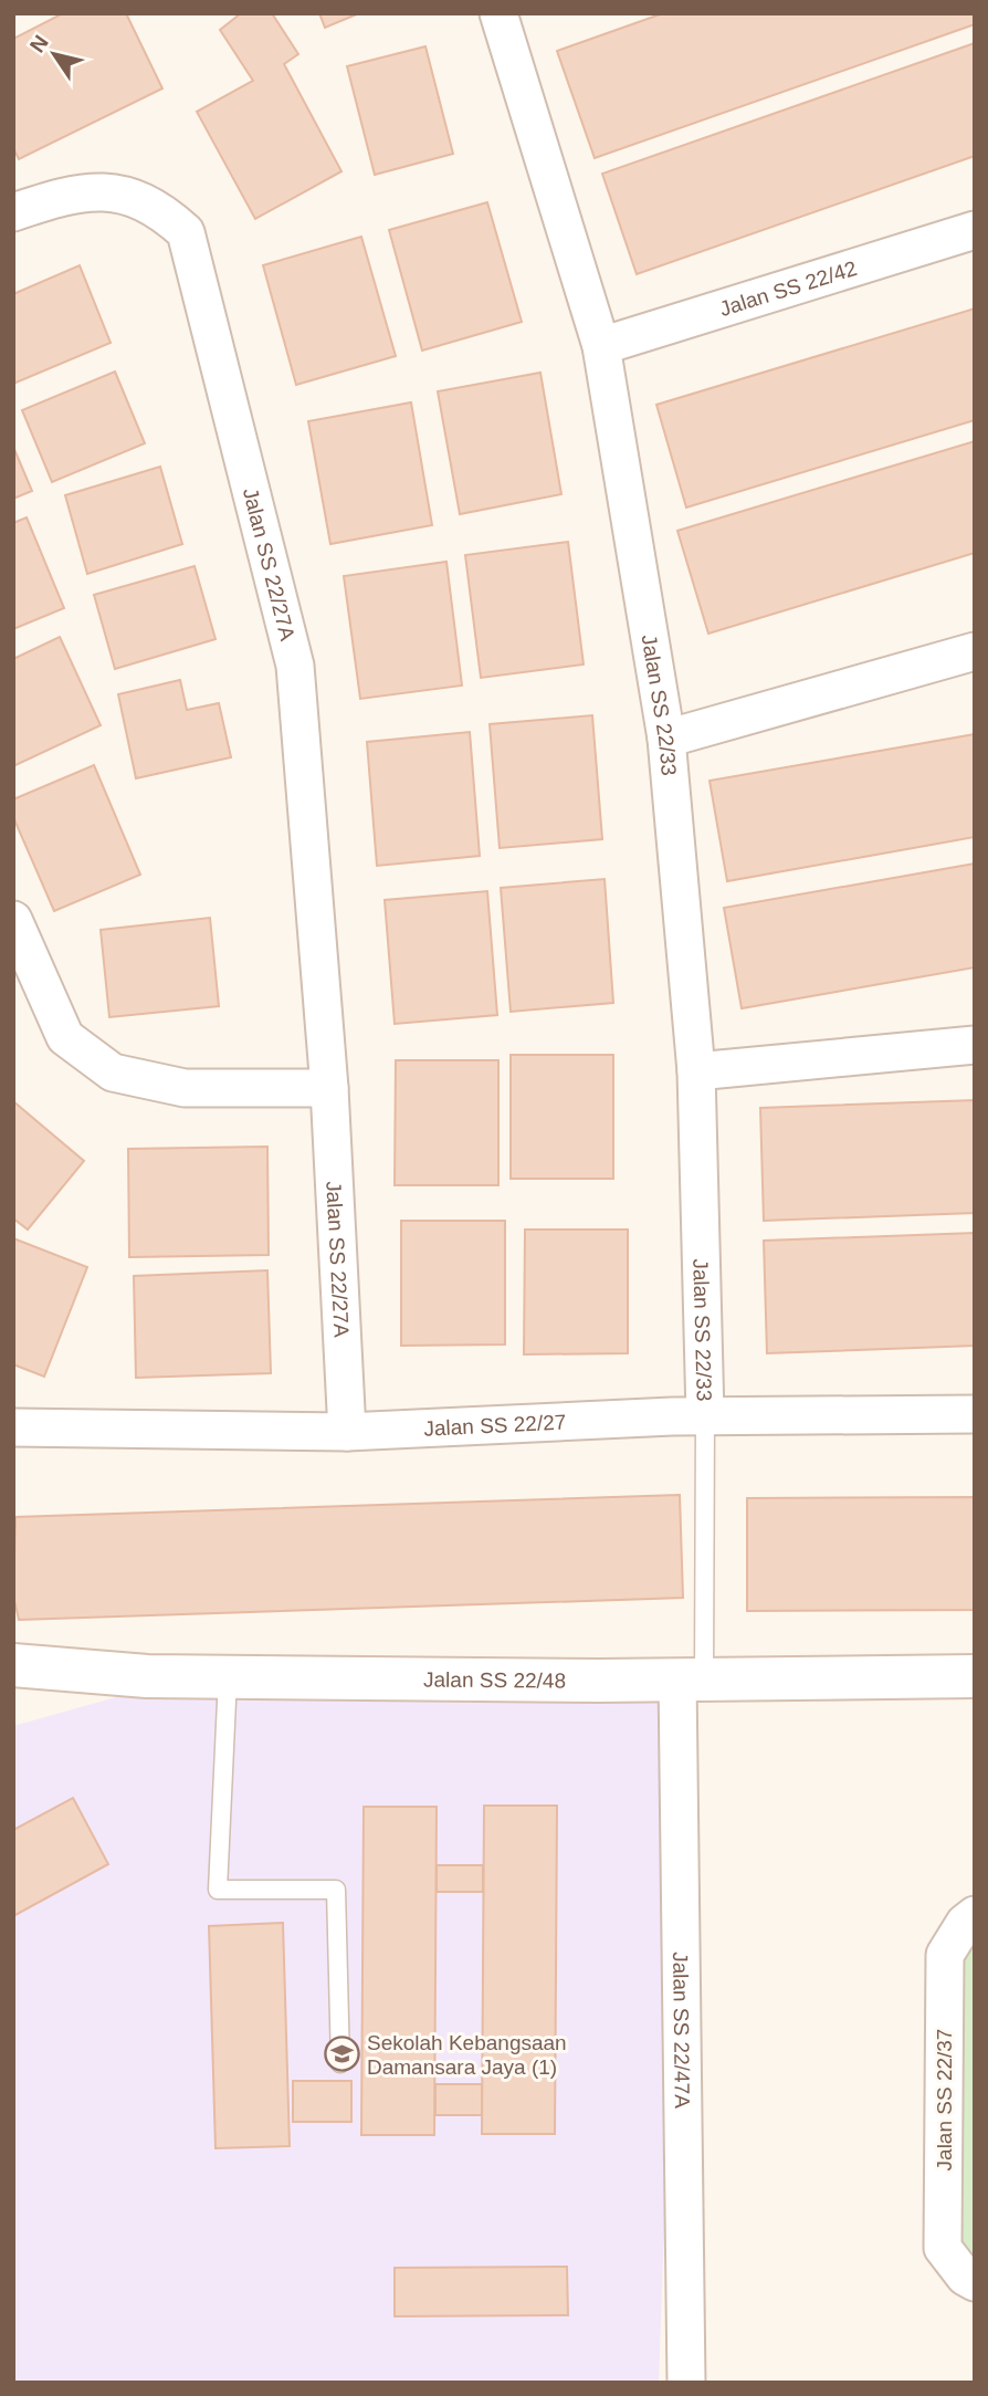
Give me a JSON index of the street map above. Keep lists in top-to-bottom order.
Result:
{
  "streets": {
    "street": [
      "Jalan SS 22/42",
      "Jalan SS 22/27A",
      "Jalan SS 22/33",
      "Jalan SS 22/27",
      "Jalan SS 22/48",
      "Jalan SS 22/47A",
      "Jalan SS 22/37"
    ]
  },
  "crossings": [
    ["Jalan SS 22/42", "Jalan SS 22/33"],
    ["Jalan SS 22/27A", "Jalan SS 22/27"],
    ["Jalan SS 22/33", "Jalan SS 22/27"],
    ["Jalan SS 22/48", "Jalan SS 22/47A"]
  ],
  "places": {
    "school or university": ["Sekolah Kebangsaan Damansara Jaya (1)"]
  },
  "north": "top left"
}
